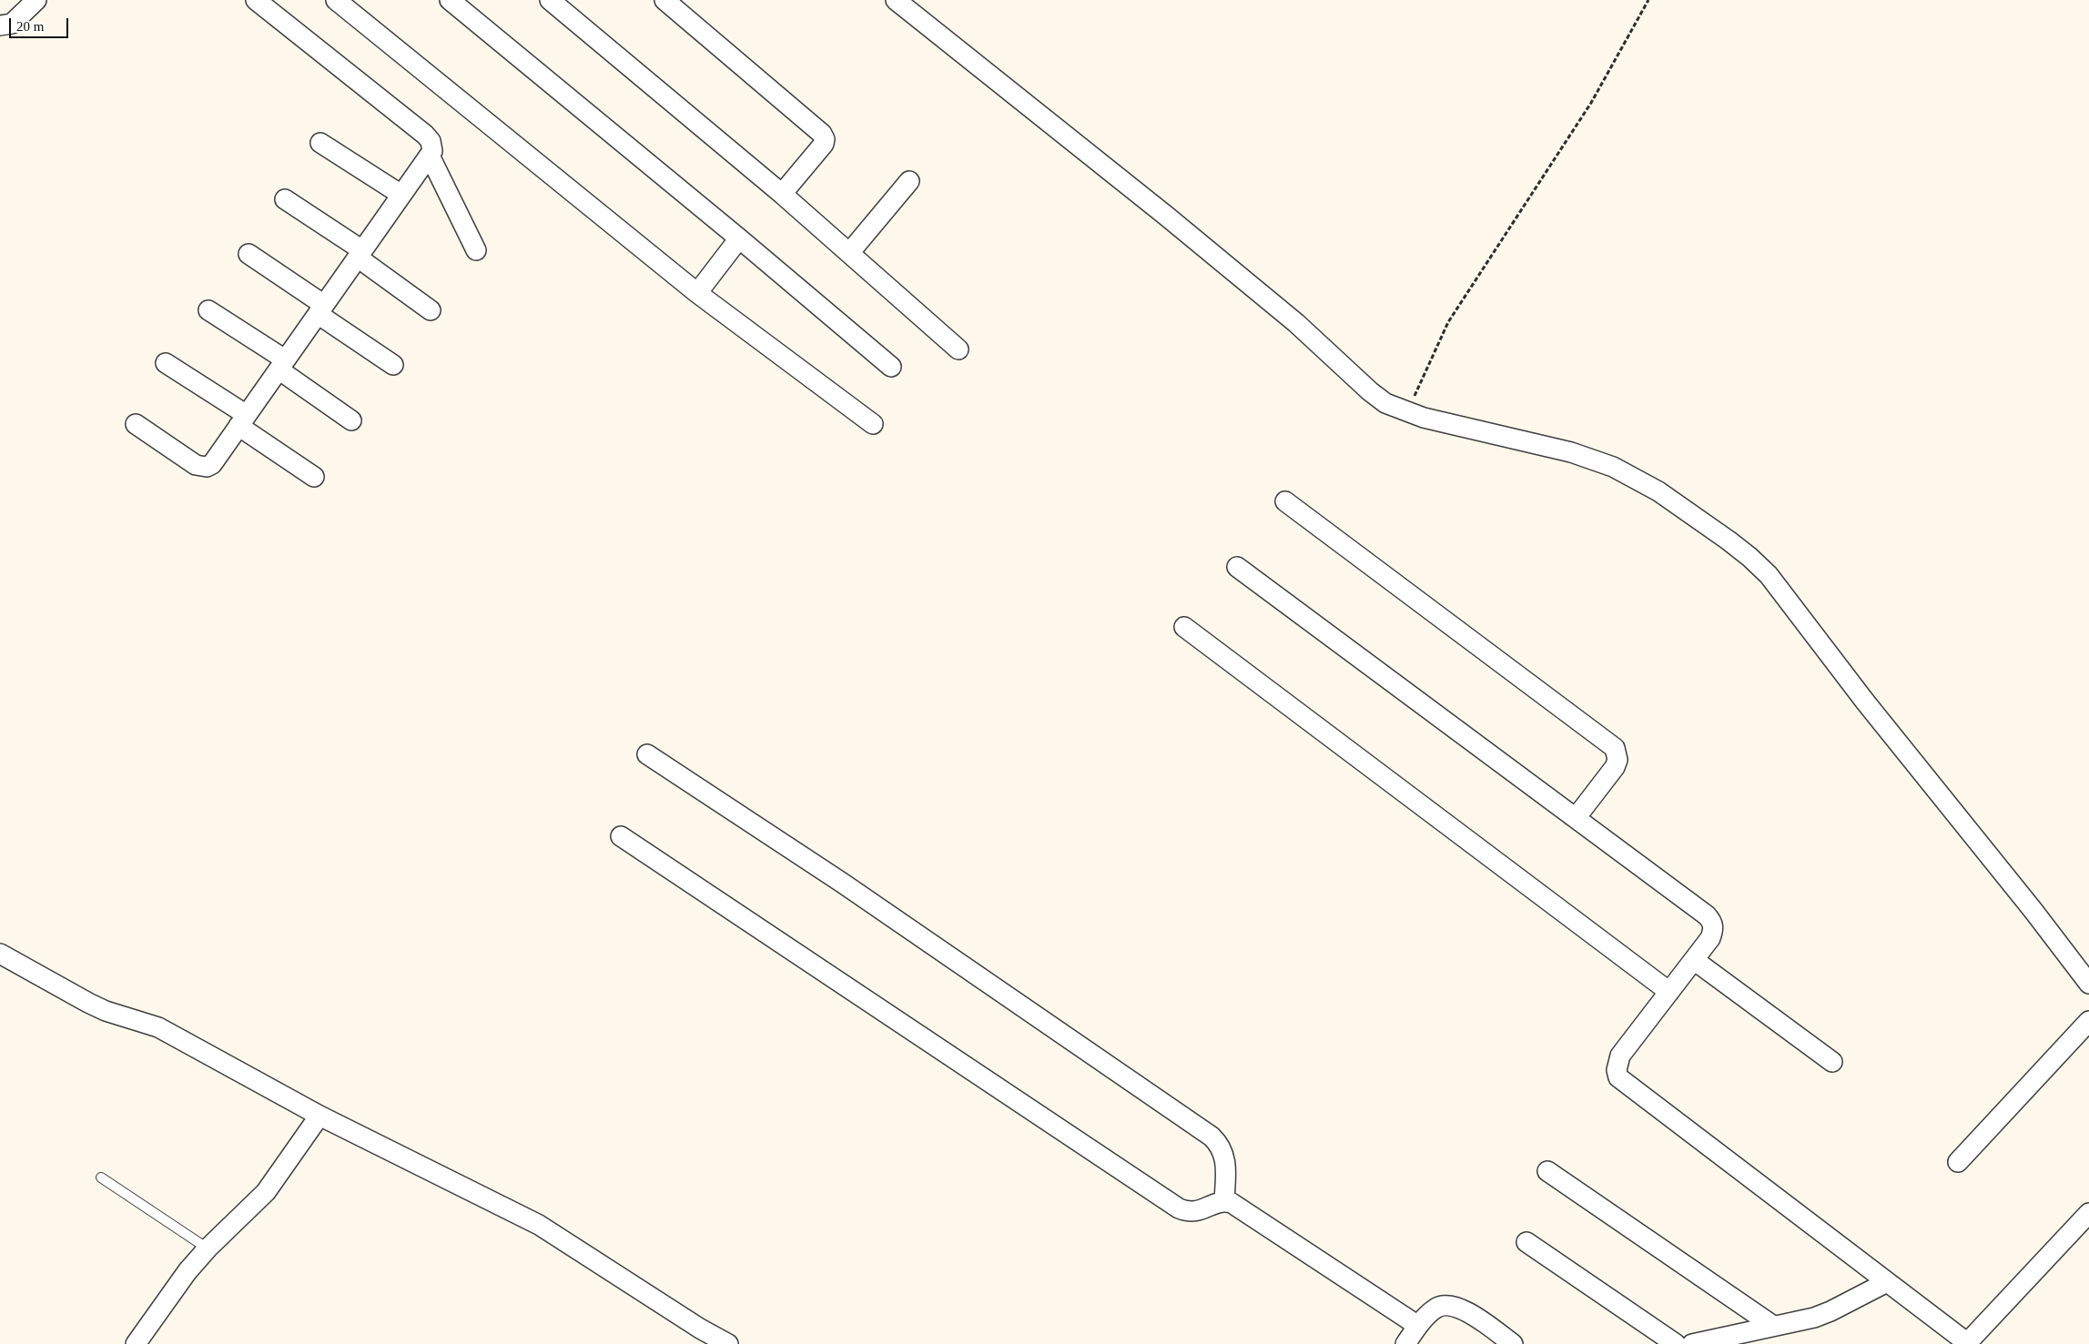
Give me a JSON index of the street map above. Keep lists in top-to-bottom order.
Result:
{
  "scale_bar": "20 m"
}
